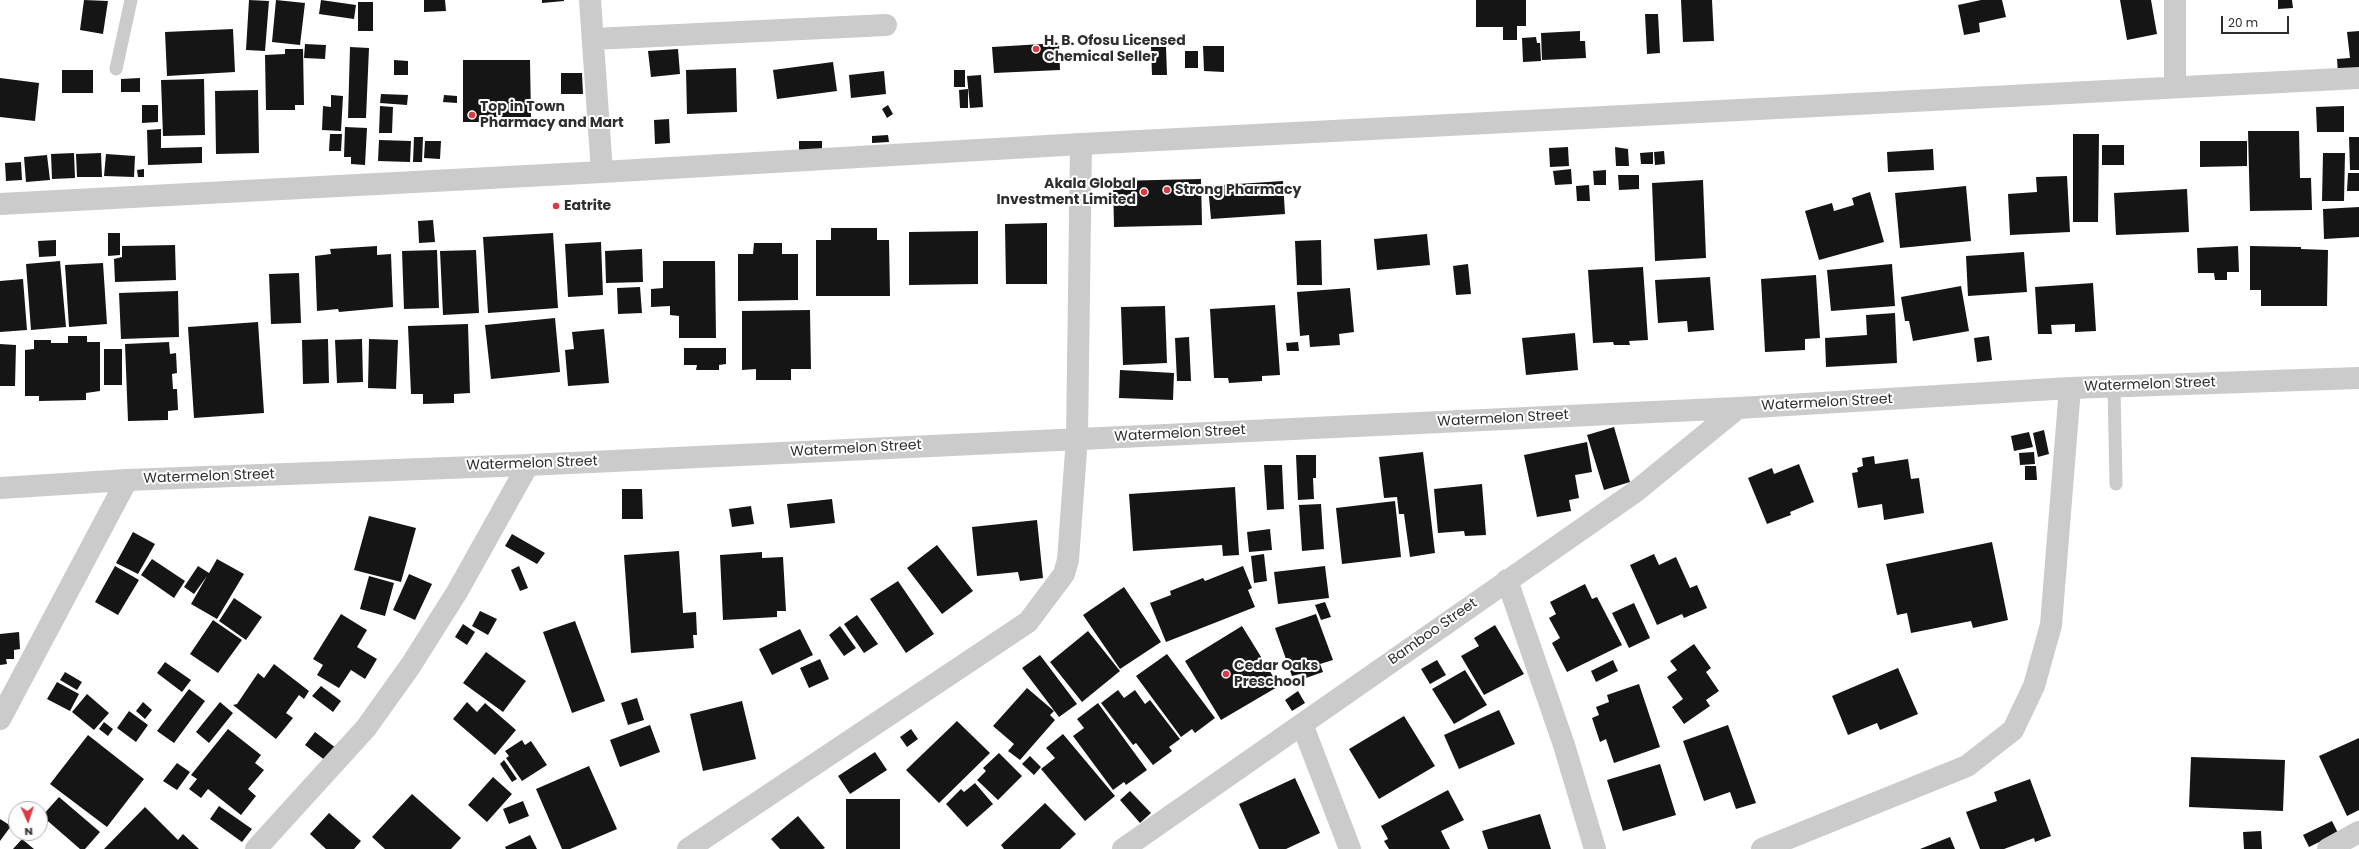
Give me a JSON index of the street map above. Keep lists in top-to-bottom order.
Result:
{
  "streets": {
    "street": ["Watermelon Street", "Bamboo Street"]
  },
  "crossings": [
    ["Watermelon Street", "Bamboo Street"]
  ],
  "places": [
    "H. B. Ofosu Licensed Chemical Seller",
    "Top in Town Pharmacy and Mart",
    "Strong Pharmacy",
    "Akala Global Investment Limited",
    "Eatrite",
    "Cedar Oaks Preschool"
  ],
  "scale_bar": "20 m",
  "north": "bottom"
}
